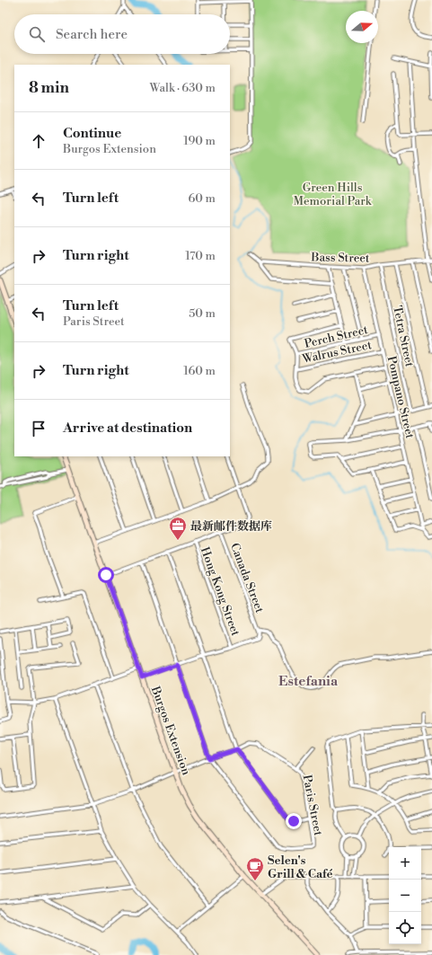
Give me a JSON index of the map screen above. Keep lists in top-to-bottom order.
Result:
{
  "streets": {
    "main road": ["Burgos Extension"],
    "street": [
      "Bass Street",
      "Perch Street",
      "Tetra Street",
      "Walrus Street",
      "Pompano Street",
      "Canada Street",
      "Hong Kong Street",
      "Paris Street"
    ]
  },
  "crossings": [
    ["Bass Street", "Tetra Street"],
    ["Bass Street", "Pompano Street"],
    ["Perch Street", "Pompano Street"],
    ["Walrus Street", "Pompano Street"],
    ["Burgos Extension", "Paris Street"]
  ],
  "districts": ["Estefania"],
  "parks": ["Green Hills Memorial Park"],
  "places": {
    "office": ["最新邮件数据库"],
    "cafe": ["Selen's Grill & Café"]
  },
  "north": "right",
  "page": {
    "search": "Search here",
    "heading": ["8 min", "Walk · 630 m"],
    "list": [
      ["Continue", "Burgos Extension", "190 m"],
      ["Turn left", "60 m"],
      ["Turn right", "170 m"],
      ["Turn left", "Paris Street", "50 m"],
      ["Turn right", "160 m"],
      "Arrive at destination"
    ],
    "map_buttons": ["+", "−"]
  }
}
